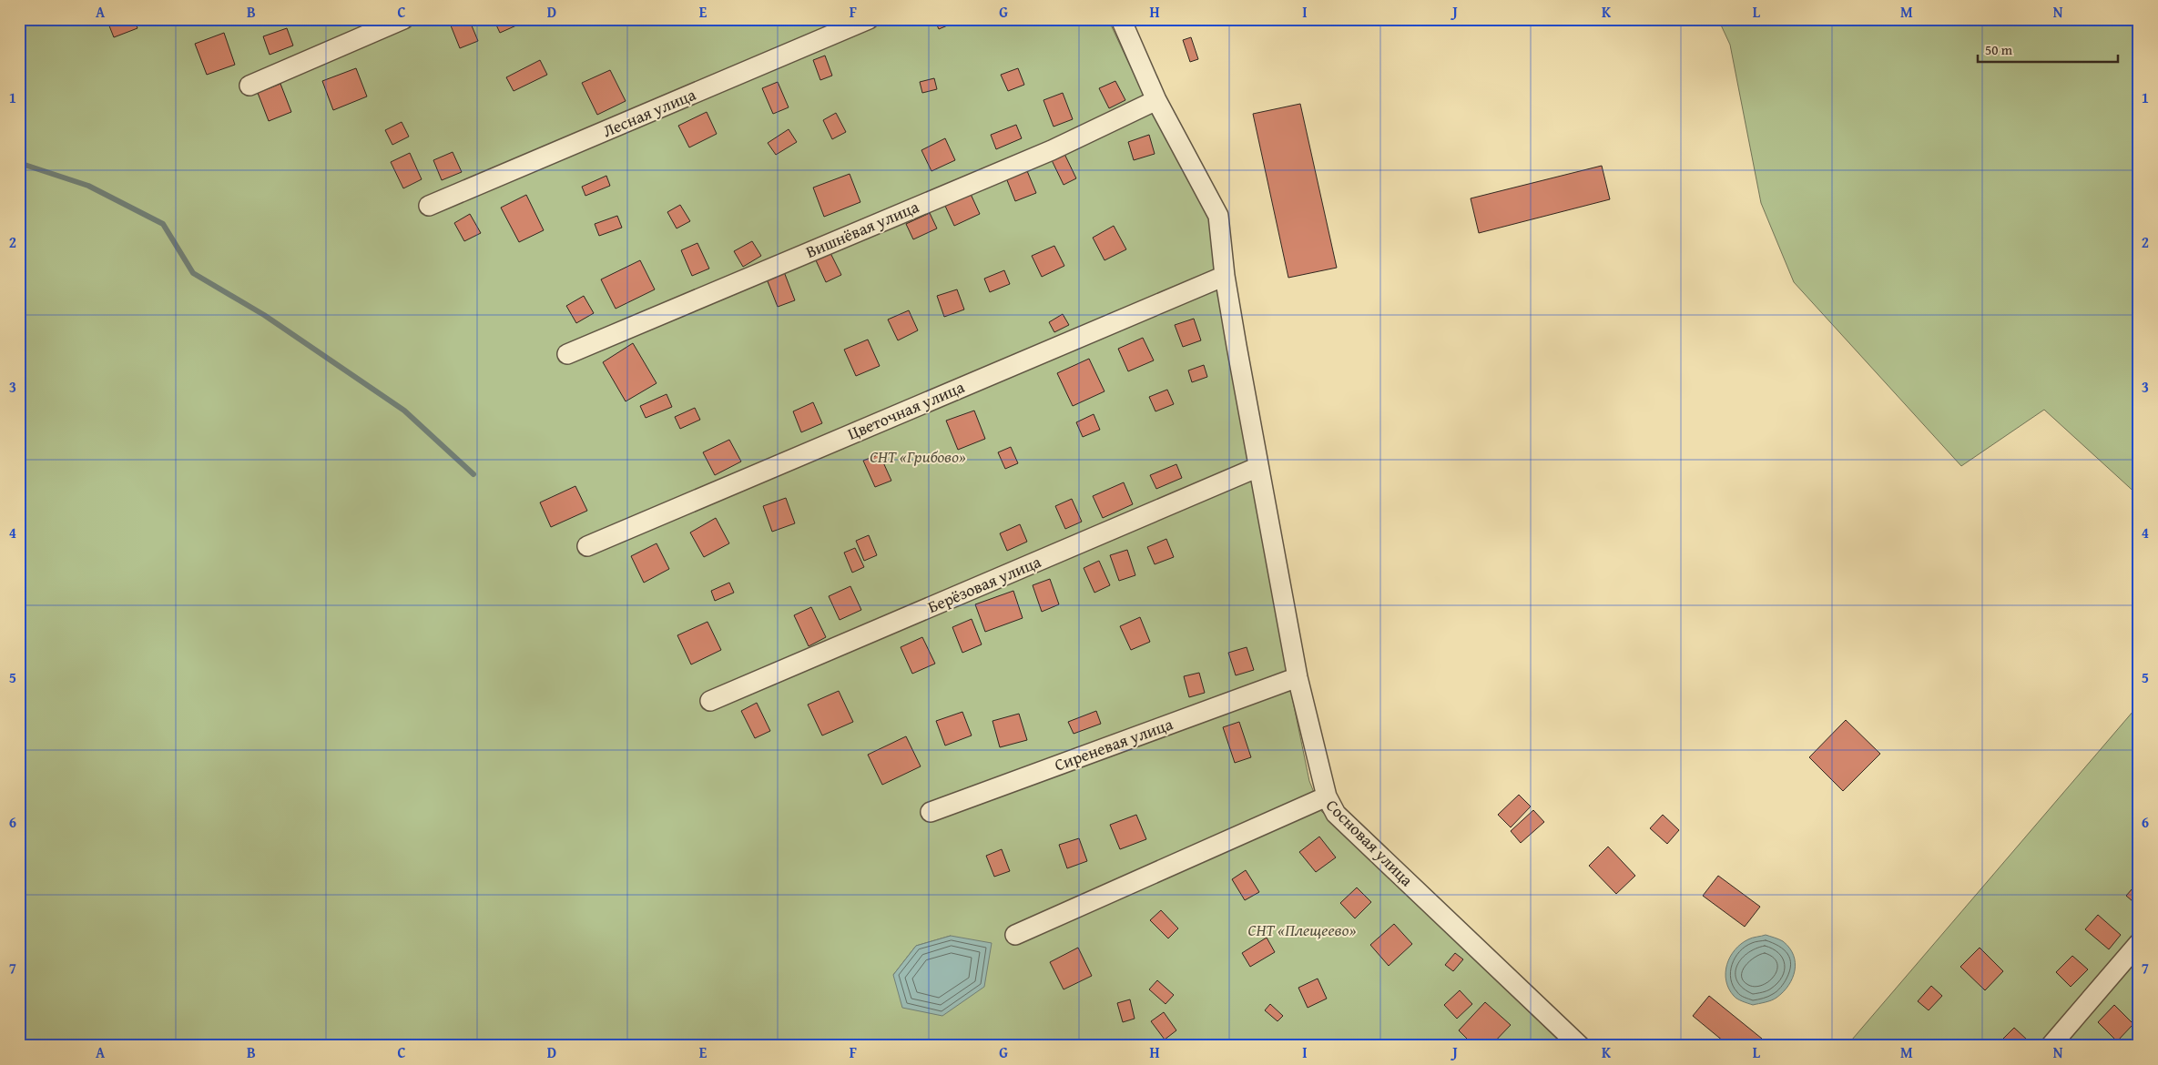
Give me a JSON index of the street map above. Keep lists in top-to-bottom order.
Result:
{
  "streets": {
    "street": [
      "Лесная улица",
      "Вишнёвая улица",
      "Цветочная улица",
      "Берёзовая улица",
      "Сиреневая улица",
      "Сосновая улица"
    ]
  },
  "parks": ["СНТ «Грибово»", "СНТ «Плещеево»"],
  "scale_bar": "50 m",
  "grid": {
    "columns": [
      "A",
      "B",
      "C",
      "D",
      "E",
      "F",
      "G",
      "H",
      "I",
      "J",
      "K",
      "L",
      "M",
      "N"
    ],
    "rows": [
      "1",
      "2",
      "3",
      "4",
      "5",
      "6",
      "7"
    ]
  }
}
